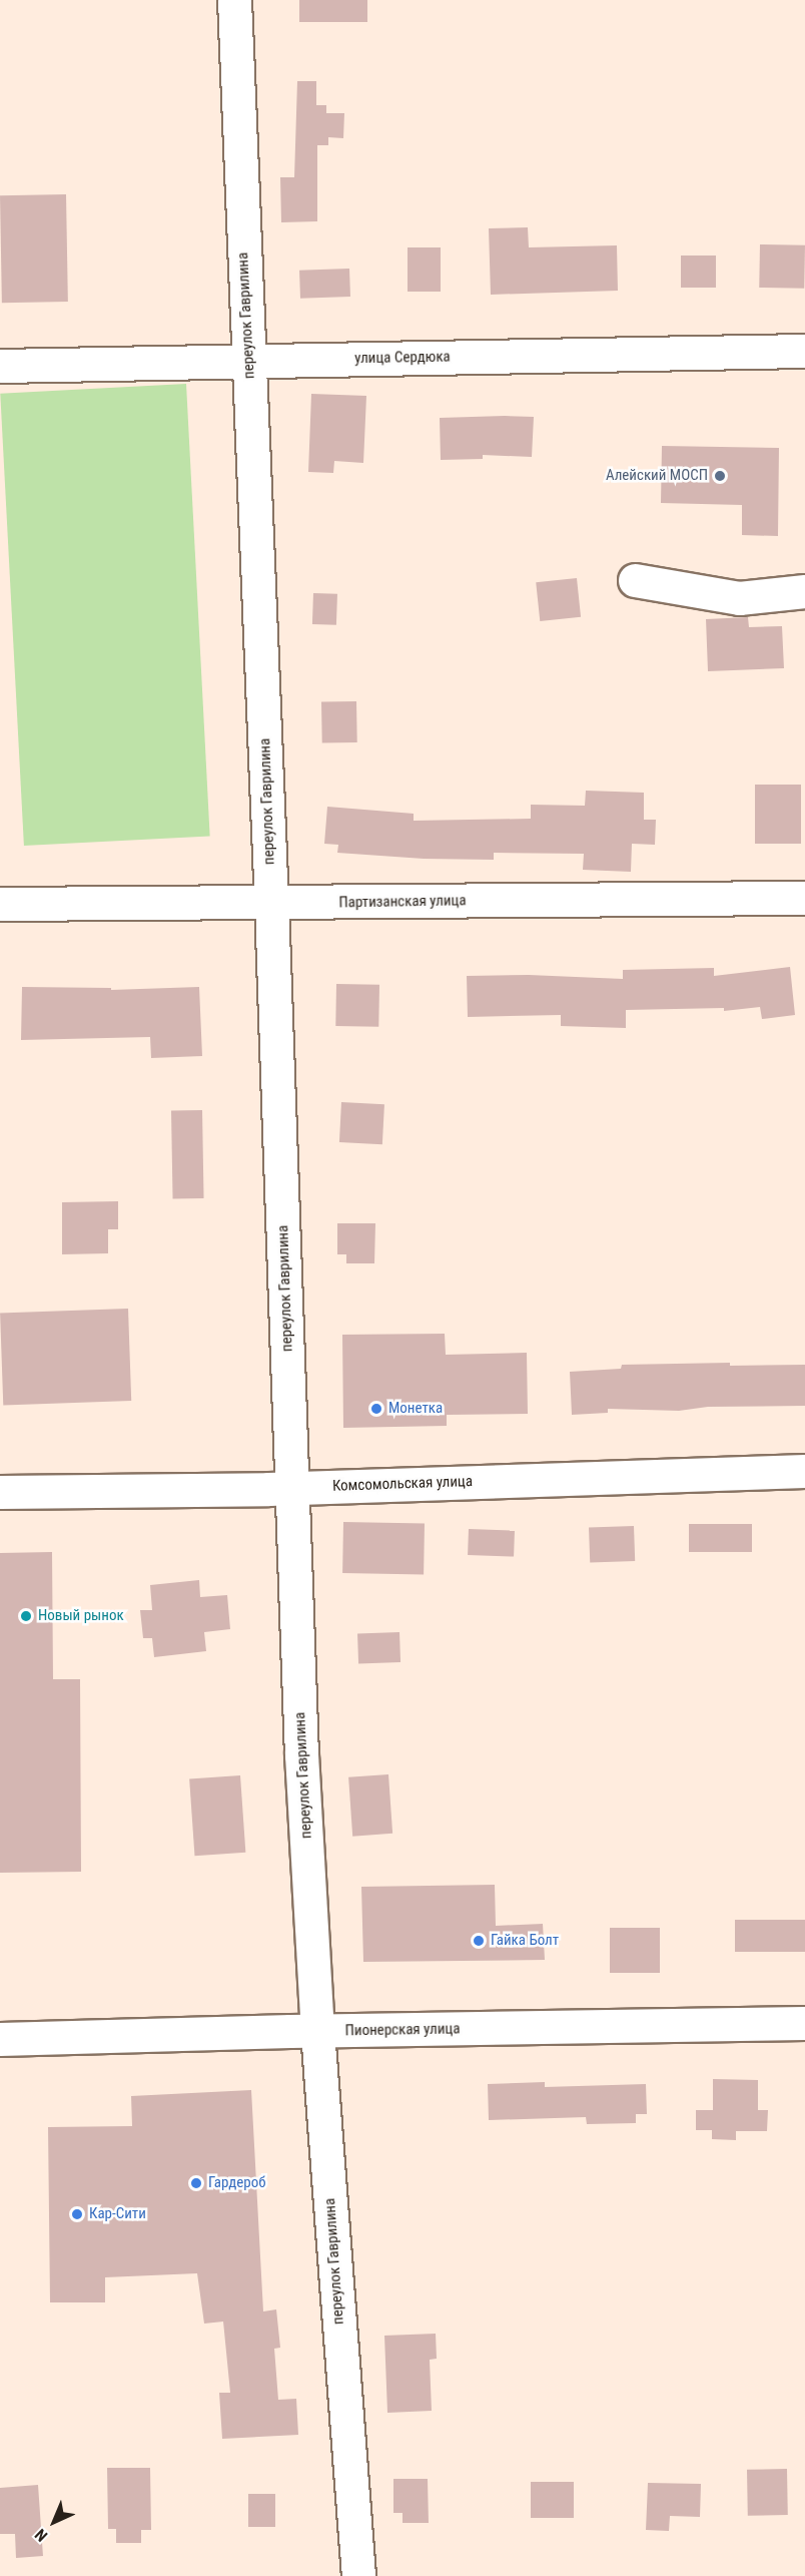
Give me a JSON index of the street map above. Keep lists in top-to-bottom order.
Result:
{
  "streets": {
    "street": [
      "переулок Гаврилина",
      "улица Сердюка",
      "Партизанская улица",
      "Комсомольская улица",
      "Пионерская улица"
    ]
  },
  "crossings": [
    ["переулок Гаврилина", "улица Сердюка"],
    ["переулок Гаврилина", "Партизанская улица"],
    ["переулок Гаврилина", "Комсомольская улица"],
    ["переулок Гаврилина", "Пионерская улица"]
  ],
  "places": [
    "Алейский МОСП",
    "Монетка",
    "Новый рынок",
    "Гайка Болт",
    "Гардероб",
    "Кар-Сити"
  ],
  "north": "bottom left"
}
